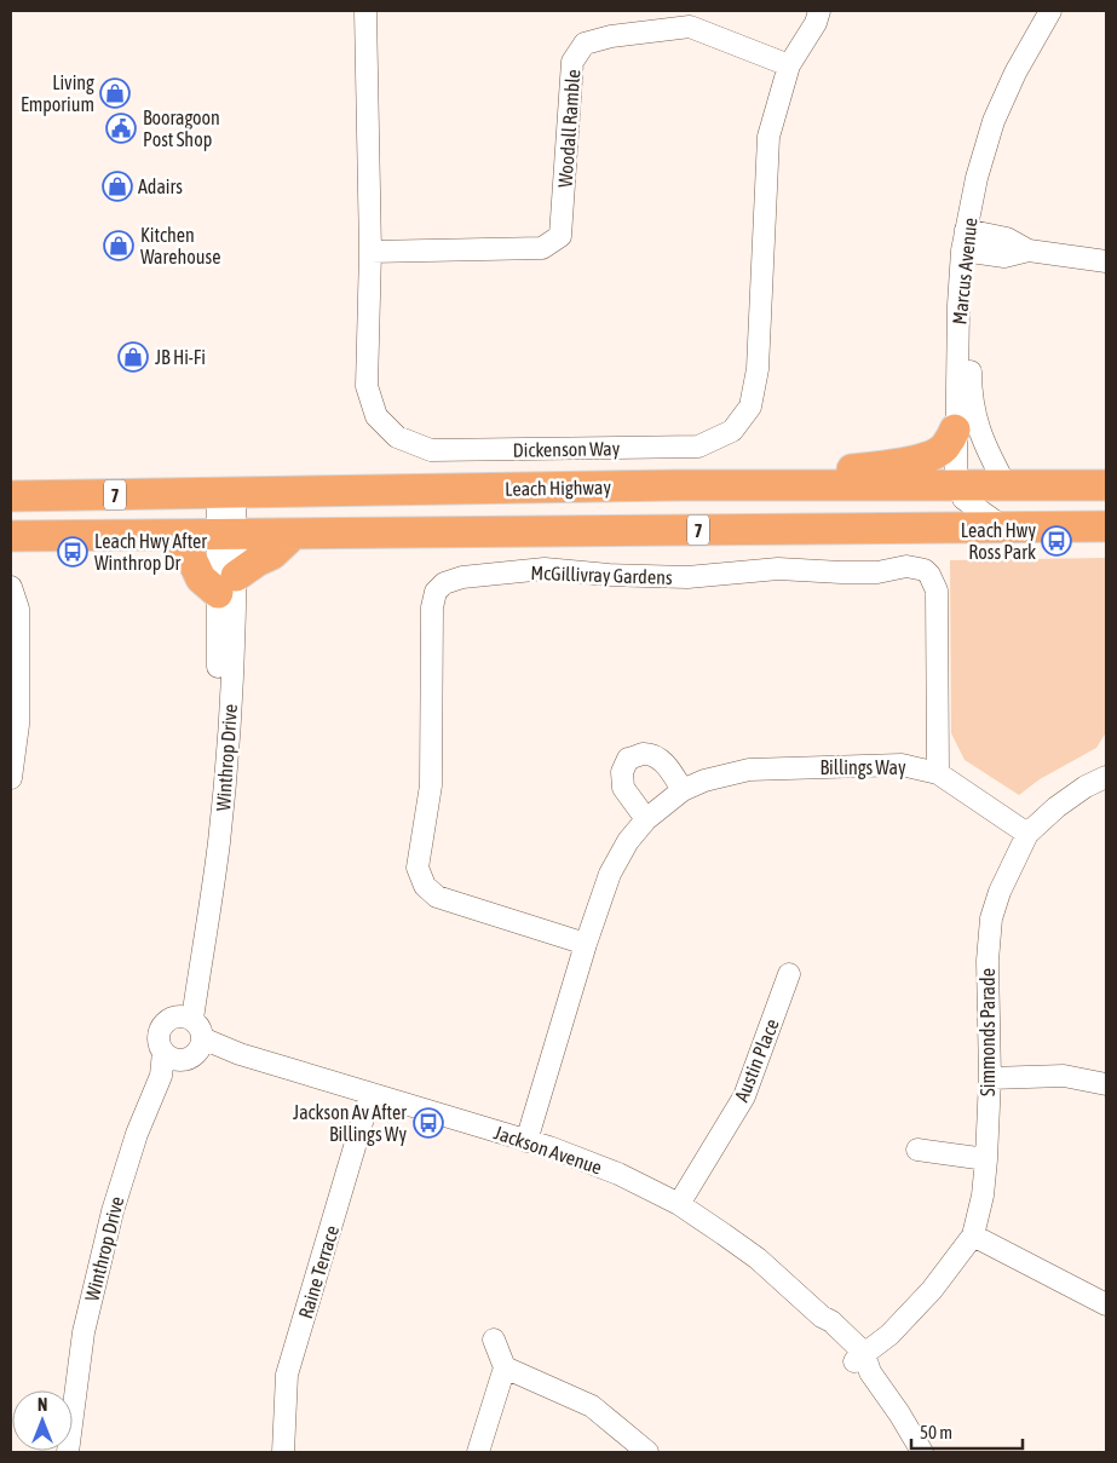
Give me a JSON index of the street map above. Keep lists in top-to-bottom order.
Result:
{
  "streets": {
    "highway": ["Leach Highway", "7"],
    "street": [
      "Woodall Ramble",
      "Marcus Avenue",
      "Dickenson Way",
      "McGillivray Gardens",
      "Winthrop Drive",
      "Billings Way",
      "Simmonds Parade",
      "Austin Place",
      "Jackson Avenue",
      "Raine Terrace"
    ]
  },
  "crossings": [
    ["Woodall Ramble", "Dickenson Way"],
    ["Marcus Avenue", "Leach Highway"],
    ["Leach Highway", "Winthrop Drive"],
    ["7", "Winthrop Drive"],
    ["McGillivray Gardens", "Billings Way"],
    ["Winthrop Drive", "Jackson Avenue"],
    ["Billings Way", "Simmonds Parade"],
    ["Billings Way", "Jackson Avenue"],
    ["Simmonds Parade", "Jackson Avenue"],
    ["Austin Place", "Jackson Avenue"],
    ["Jackson Avenue", "Raine Terrace"]
  ],
  "places": {
    "shop": [
      "Living Emporium",
      "Adairs",
      "Kitchen Warehouse",
      "JB Hi-Fi"
    ],
    "public building": ["Booragoon Post Shop"],
    "bus stop": ["Leach Hwy Ross Park", "Leach Hwy After Winthrop Dr", "Jackson Av After Billings Wy"]
  },
  "scale_bar": "50 m",
  "north": "top"
}
